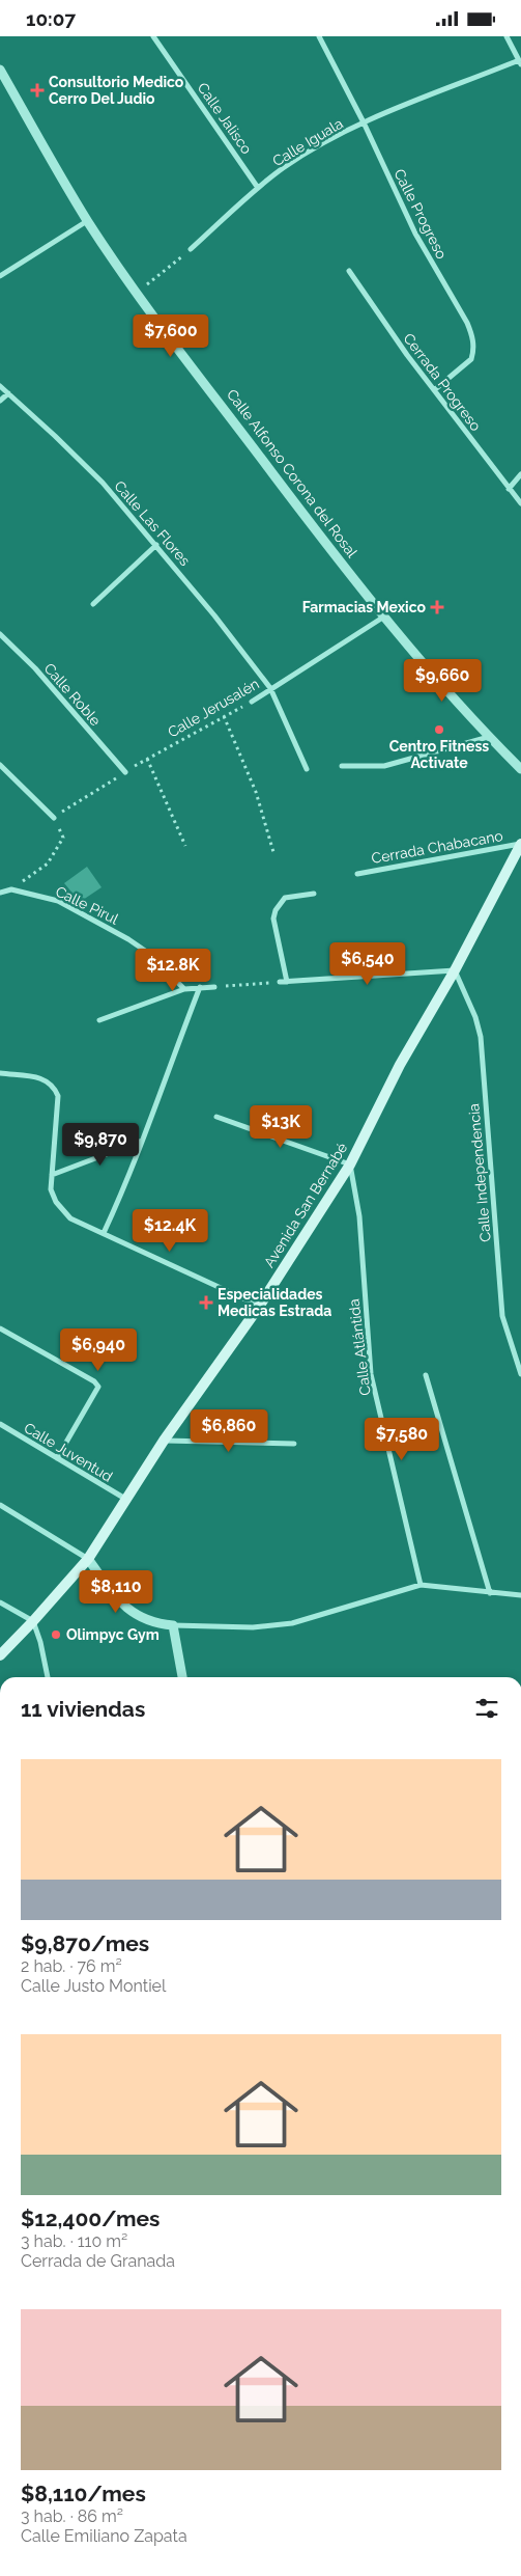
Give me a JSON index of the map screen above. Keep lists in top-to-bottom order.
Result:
{
  "streets": {
    "main road": ["Avenida San Bernabé"],
    "street": [
      "Calle Jalisco",
      "Calle Iguala",
      "Calle Progreso",
      "Cerrada Progreso",
      "Calle Alfonso Corona del Rosal",
      "Calle Las Flores",
      "Calle Roble",
      "Calle Jerusalén",
      "Cerrada Chabacano",
      "Calle Pirul",
      "Calle Independencia",
      "Calle Atlántida",
      "Calle Juventud"
    ]
  },
  "crossings": [
    ["Calle Jalisco", "Calle Iguala"],
    ["Calle Iguala", "Calle Progreso"],
    ["Calle Progreso", "Cerrada Progreso"],
    ["Calle Alfonso Corona del Rosal", "Calle Jerusalén"],
    ["Calle Las Flores", "Calle Jerusalén"],
    ["Calle Roble", "Calle Jerusalén"],
    ["Cerrada Chabacano", "Avenida San Bernabé"],
    ["Calle Independencia", "Avenida San Bernabé"],
    ["Avenida San Bernabé", "Calle Atlántida"],
    ["Avenida San Bernabé", "Calle Juventud"]
  ],
  "places": {
    "health": ["Consultorio Medico Cerro Del Judio", "Farmacias Mexico", "Especialidades Medicas Estrada"],
    "other": ["Centro Fitness Activate", "Olimpyc Gym"]
  },
  "page": {
    "status": "10:07",
    "price": [
      "$7,600",
      "$9,660",
      "$6,540",
      "$12.8K",
      "$13K",
      "$9,870",
      "$12.4K",
      "$6,940",
      "$6,860",
      "$7,580",
      "$8,110"
    ],
    "heading": "11 viviendas",
    "list": [
      {
        "name": "$9,870/mes",
        "note": "2 hab. · 76 m² · Calle Justo Montiel"
      },
      {
        "name": "$12,400/mes",
        "note": "3 hab. · 110 m² · Cerrada de Granada"
      },
      {
        "name": "$8,110/mes",
        "note": "3 hab. · 86 m² · Calle Emiliano Zapata"
      }
    ]
  }
}
